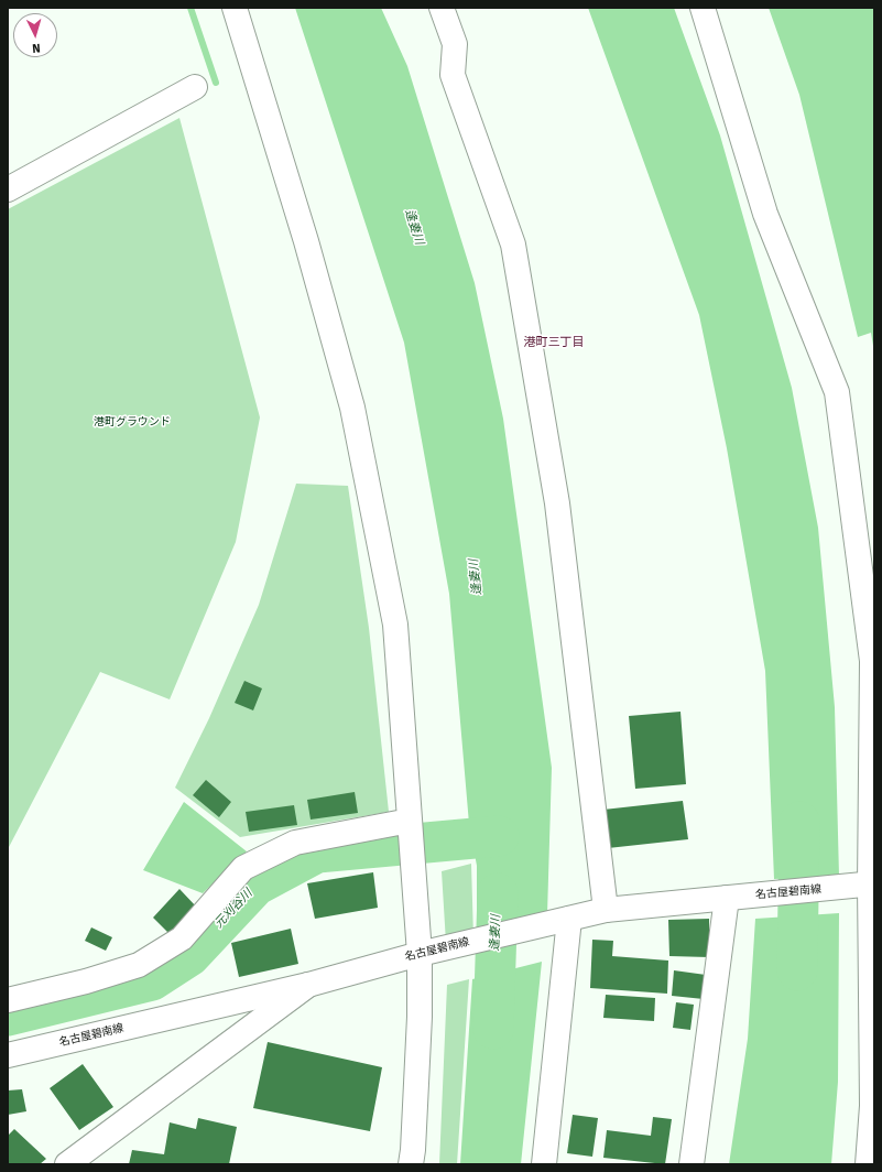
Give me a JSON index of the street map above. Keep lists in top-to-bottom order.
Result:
{
  "streets": {
    "street": ["名古屋碧南線"]
  },
  "districts": ["港町三丁目"],
  "water": ["逢妻川", "元刈谷川"],
  "parks": ["港町グラウンド"],
  "north": "bottom"
}
